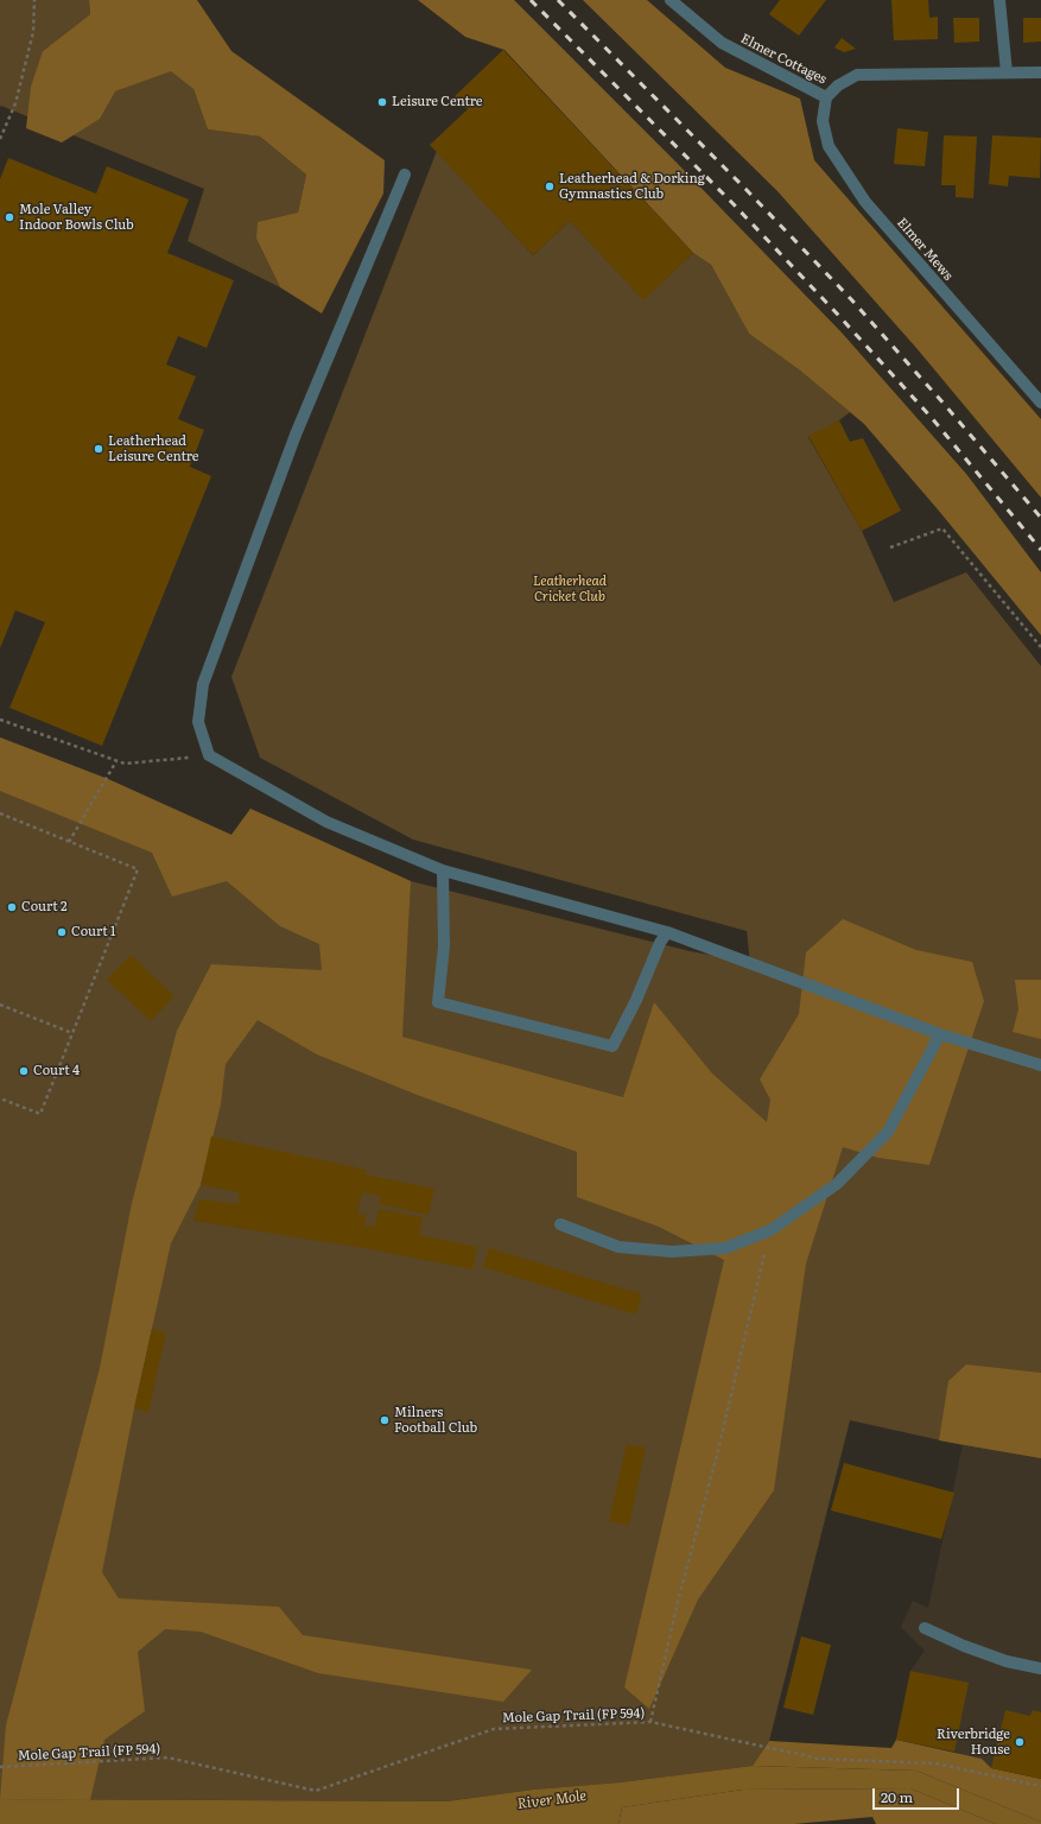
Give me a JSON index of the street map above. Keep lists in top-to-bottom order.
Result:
{
  "streets": {
    "street": ["Elmer Cottages", "Elmer Mews"],
    "path": ["Mole Gap Trail (FP 594)"]
  },
  "crossings": [
    ["Elmer Cottages", "Elmer Mews"]
  ],
  "water": ["River Mole"],
  "parks": ["Leatherhead Cricket Club"],
  "places": [
    "Leisure Centre",
    "Leatherhead & Dorking Gymnastics Club",
    "Mole Valley Indoor Bowls Club",
    "Leatherhead Leisure Centre",
    "Court 2",
    "Court 1",
    "Court 4",
    "Milners Football Club",
    "Riverbridge House"
  ],
  "scale_bar": "20 m"
}
